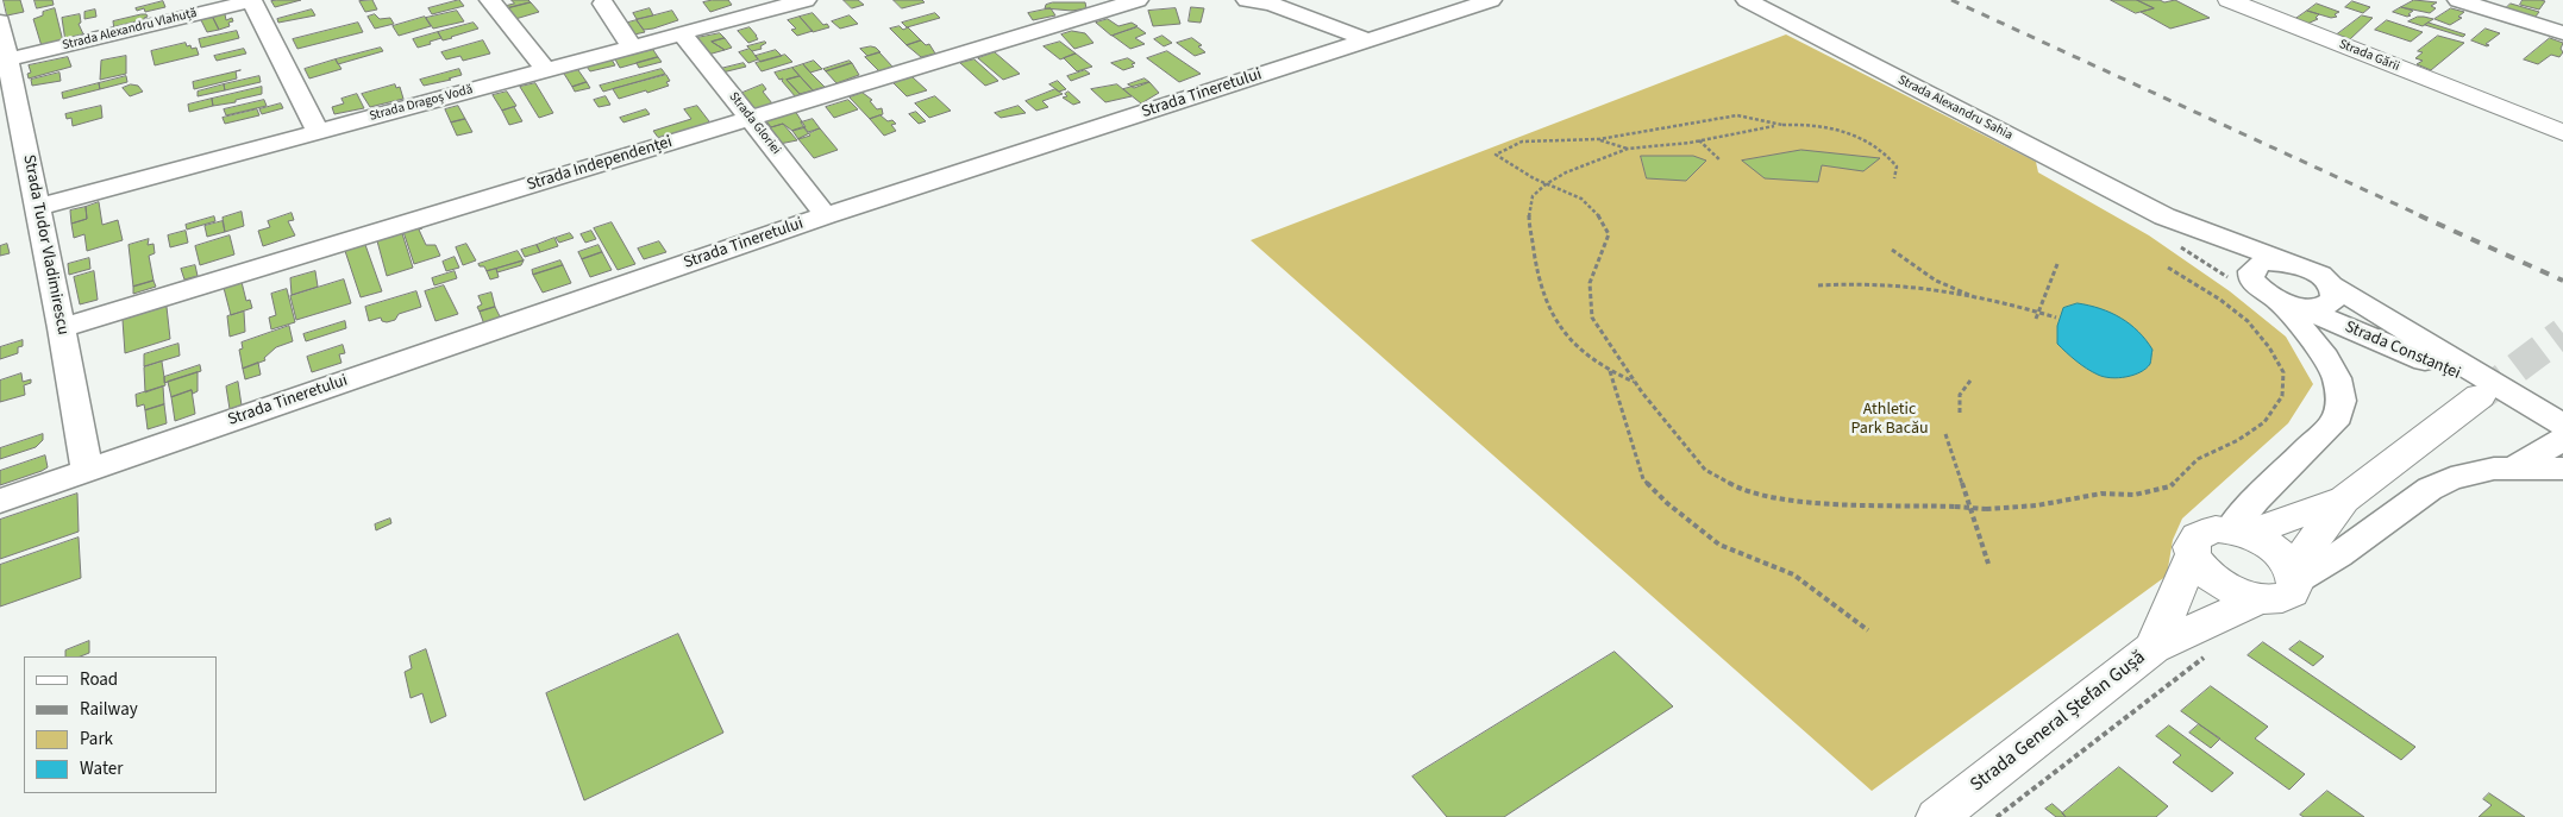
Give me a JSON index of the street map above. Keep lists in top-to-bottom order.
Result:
{
  "streets": {
    "main road": ["Strada Gării", "Strada General Ștefan Gușă"],
    "street": [
      "Strada Alexandru Vlahuță",
      "Strada Tineretului",
      "Strada Dragoș Vodă",
      "Strada Alexandru Sahia",
      "Strada Gloriei",
      "Strada Independenței",
      "Strada Tudor Vladimirescu",
      "Strada Constanței"
    ]
  },
  "crossings": [
    ["Strada Alexandru Vlahuță", "Strada Tudor Vladimirescu"],
    ["Strada Tineretului", "Strada Gloriei"],
    ["Strada Tineretului", "Strada Tudor Vladimirescu"],
    ["Strada Dragoș Vodă", "Strada Gloriei"],
    ["Strada Dragoș Vodă", "Strada Tudor Vladimirescu"],
    ["Strada Alexandru Sahia", "Strada Constanței"],
    ["Strada Gloriei", "Strada Independenței"],
    ["Strada Independenței", "Strada Tudor Vladimirescu"]
  ],
  "parks": ["Athletic Park Bacău"],
  "legend": [
    "Road",
    "Railway",
    "Park",
    "Water"
  ]
}
